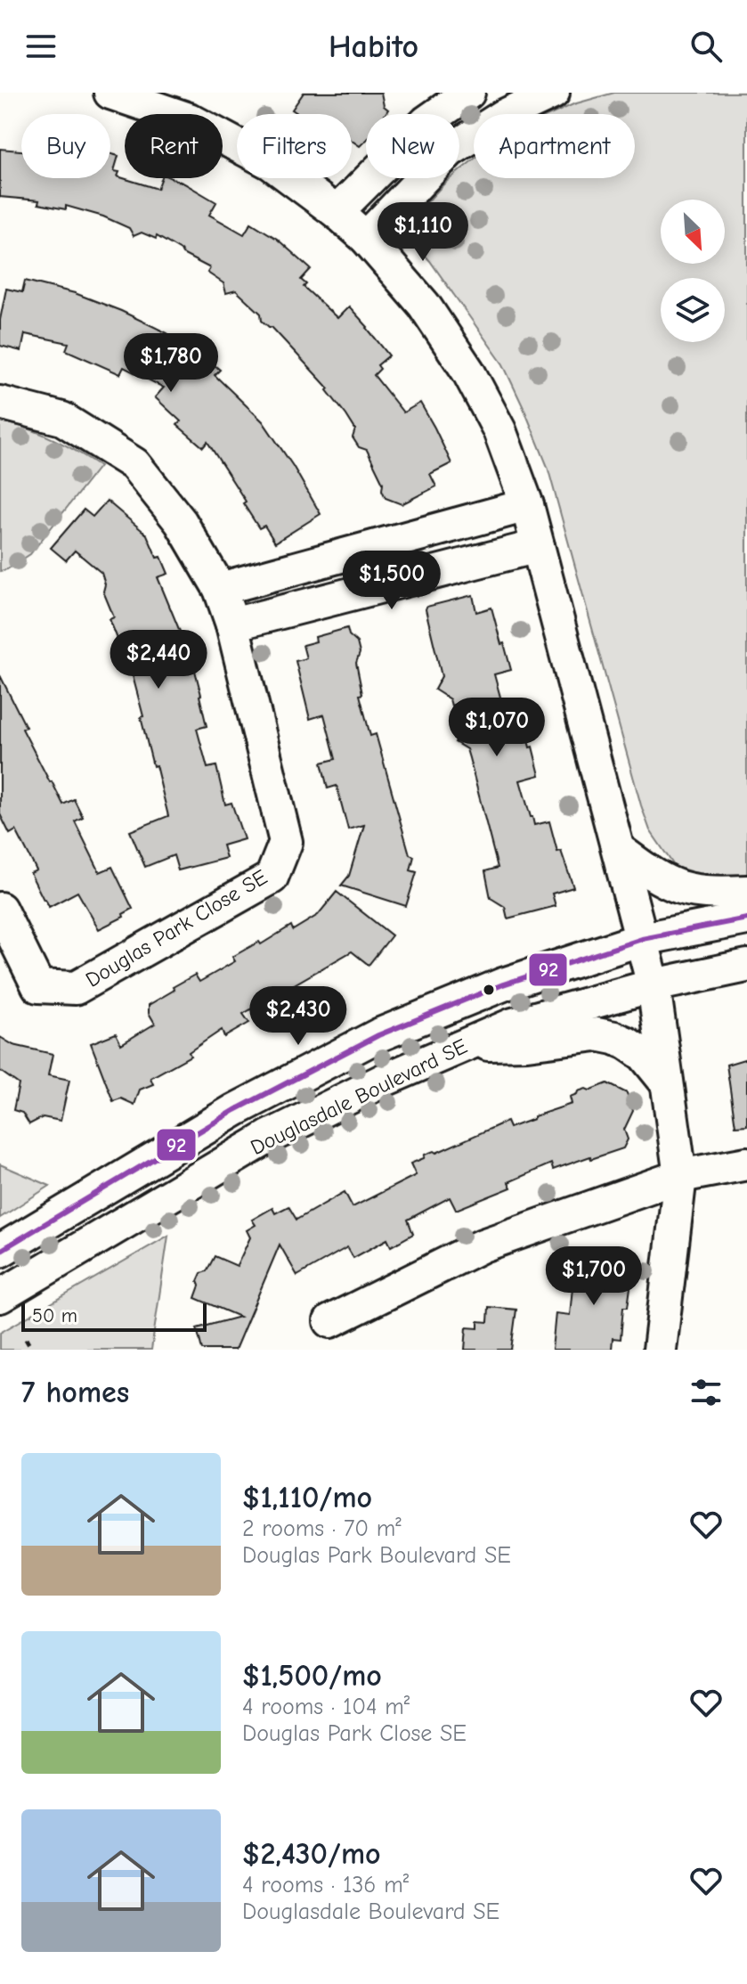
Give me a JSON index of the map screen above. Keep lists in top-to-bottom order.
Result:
{
  "streets": {
    "street": ["Douglas Park Close SE", "Douglasdale Boulevard SE"]
  },
  "lines": ["transit line 92"],
  "scale_bar": "50 m",
  "north": "bottom right",
  "page": {
    "header": "Habito",
    "chip": [
      "Buy",
      "Rent",
      "Filters",
      "New",
      "Apartment"
    ],
    "price": [
      "$1,110",
      "$1,780",
      "$1,500",
      "$2,440",
      "$1,070",
      "$2,430",
      "$1,700"
    ],
    "scale": "50 m",
    "heading": "7 homes",
    "list": [
      {
        "name": "$1,110/mo",
        "note": "2 rooms · 70 m² · Douglas Park Boulevard SE"
      },
      {
        "name": "$1,500/mo",
        "note": "4 rooms · 104 m² · Douglas Park Close SE"
      },
      {
        "name": "$2,430/mo",
        "note": "4 rooms · 136 m² · Douglasdale Boulevard SE"
      }
    ]
  }
}
